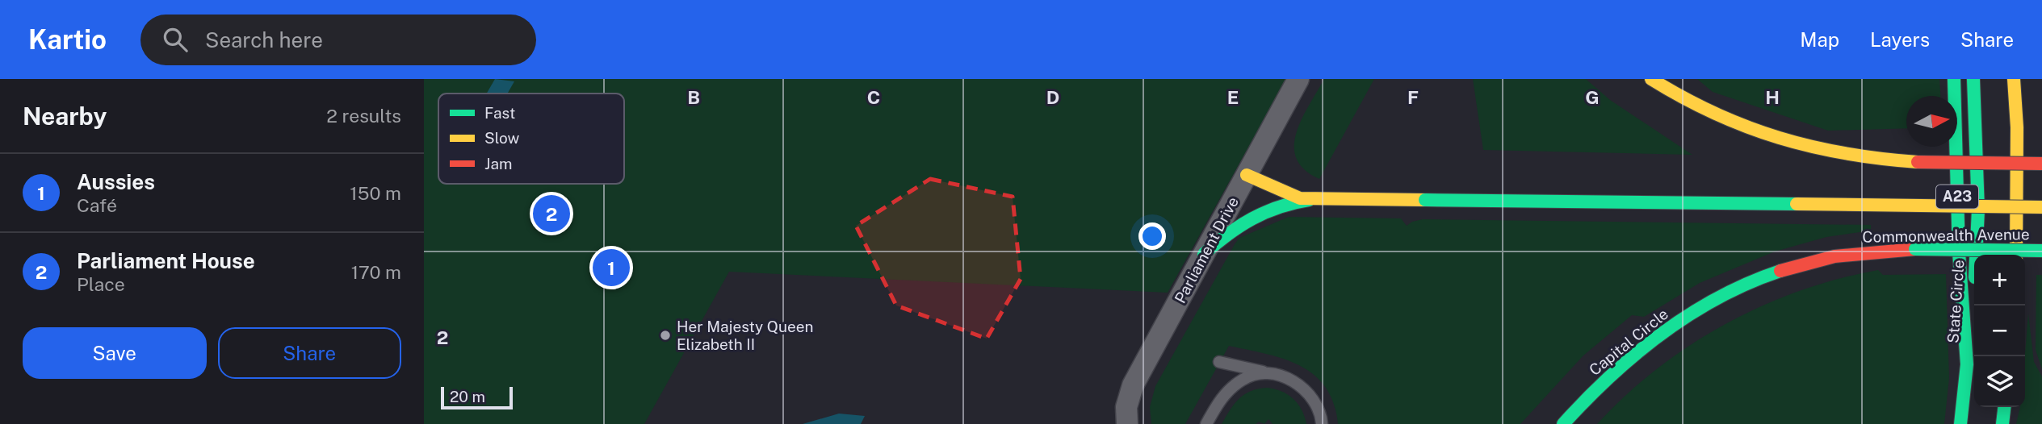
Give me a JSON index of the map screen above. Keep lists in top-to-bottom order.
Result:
{
  "streets": {
    "main road": [
      "A23",
      "Commonwealth Avenue",
      "State Circle",
      "Capital Circle"
    ],
    "street": ["Parliament Drive"]
  },
  "crossings": [
    ["A23", "State Circle"],
    ["Commonwealth Avenue", "Capital Circle"]
  ],
  "places": ["Her Majesty Queen Elizabeth II"],
  "legend": ["Fast", "Slow", "Jam"],
  "scale_bar": "20 m",
  "north": "right",
  "page": {
    "header": "Kartio",
    "search": "Search here",
    "nav": ["Map", "Layers", "Share"],
    "heading": ["Nearby", "2 results"],
    "list": [
      {
        "mark": "1",
        "name": "Aussies",
        "note": "Café",
        "value": "150 m"
      },
      {
        "mark": "2",
        "name": "Parliament House",
        "note": "Place",
        "value": "170 m"
      }
    ],
    "pins": ["2", "1"],
    "map_buttons": ["+", "−"],
    "buttons": ["Save", "Share"],
    "scale": "20 m"
  },
  "grid": {
    "columns": [
      "B",
      "C",
      "D",
      "E",
      "F",
      "G",
      "H"
    ],
    "rows": ["2"]
  }
}
